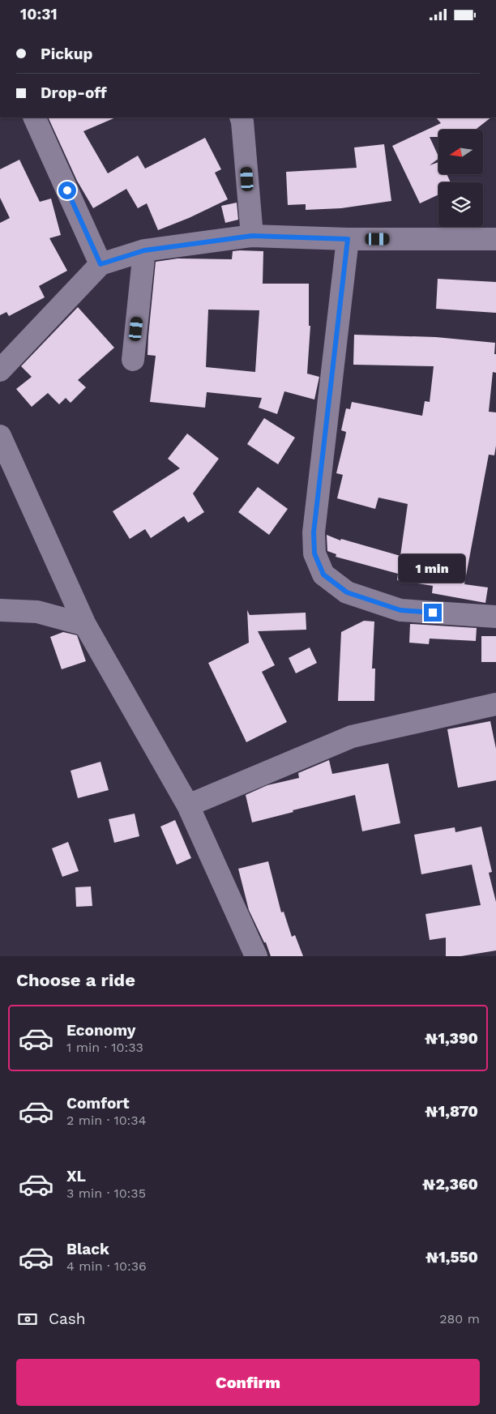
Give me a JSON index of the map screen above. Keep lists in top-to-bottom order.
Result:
{
  "north": "left",
  "page": {
    "status": "10:31",
    "banner": ["Pickup", "Drop-off"],
    "bubble": "1 min",
    "heading": "Choose a ride",
    "list": [
      {
        "name": "Economy",
        "note": "1 min · 10:33",
        "value": "₦1,390"
      },
      {
        "name": "Comfort",
        "note": "2 min · 10:34",
        "value": "₦1,870"
      },
      {
        "name": "XL",
        "note": "3 min · 10:35",
        "value": "₦2,360"
      },
      {
        "name": "Black",
        "note": "4 min · 10:36",
        "value": "₦1,550"
      }
    ],
    "pay": ["Cash", "280 m"],
    "buttons": "Confirm"
  }
}
